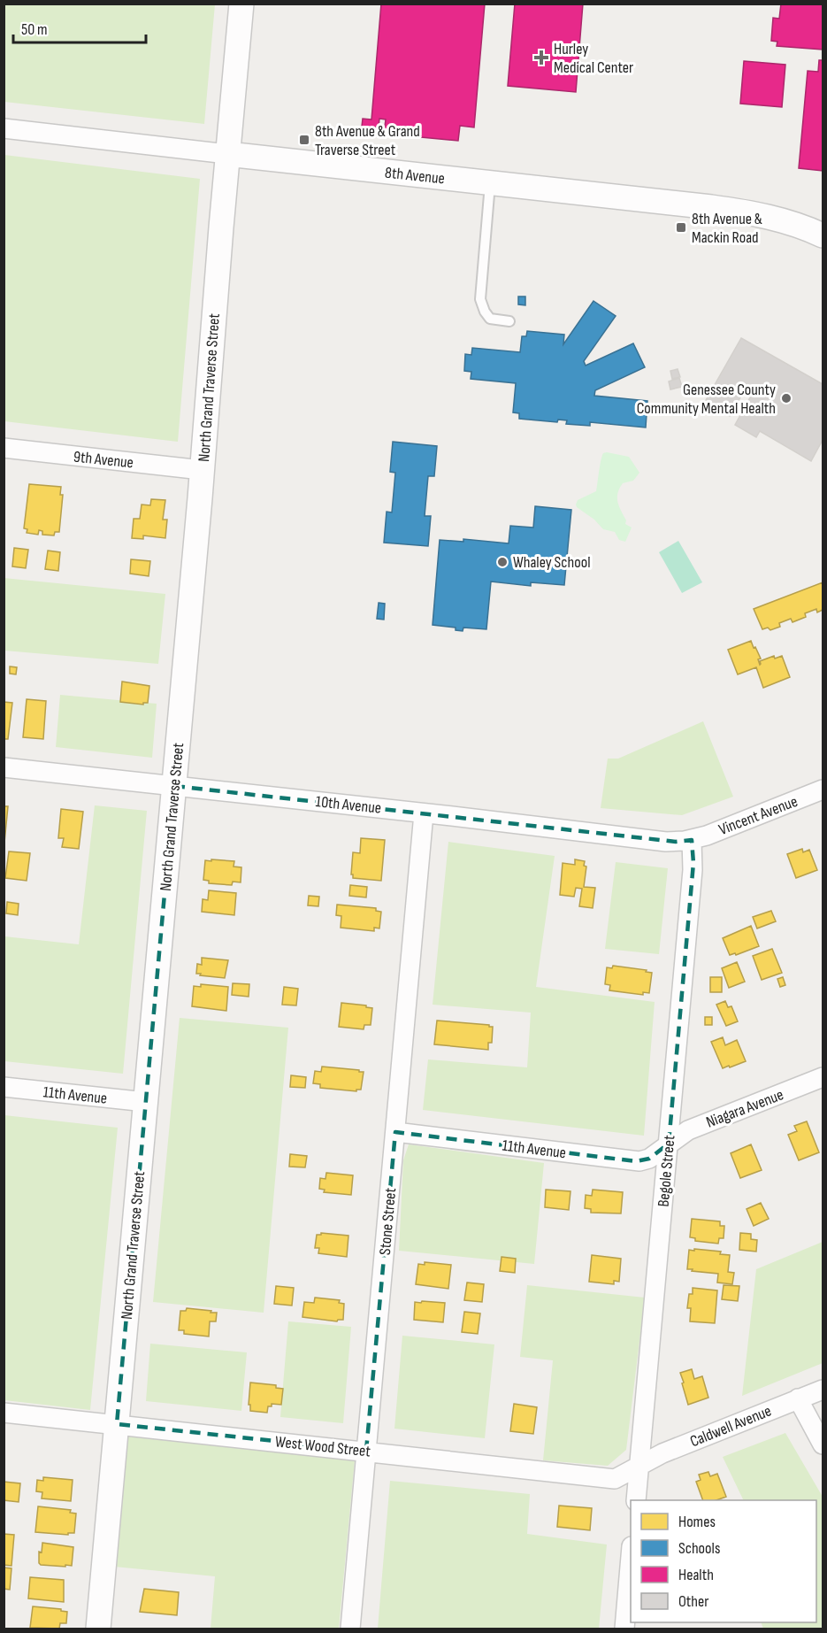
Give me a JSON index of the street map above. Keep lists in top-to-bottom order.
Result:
{
  "streets": {
    "street": [
      "8th Avenue",
      "North Grand Traverse Street",
      "9th Avenue",
      "10th Avenue",
      "Vincent Avenue",
      "11th Avenue",
      "Niagara Avenue",
      "Begole Street",
      "Stone Street",
      "Caldwell Avenue",
      "West Wood Street"
    ]
  },
  "crossings": [
    ["8th Avenue", "North Grand Traverse Street"],
    ["North Grand Traverse Street", "9th Avenue"],
    ["North Grand Traverse Street", "10th Avenue"],
    ["North Grand Traverse Street", "11th Avenue"],
    ["North Grand Traverse Street", "West Wood Street"],
    ["10th Avenue", "Vincent Avenue"],
    ["10th Avenue", "Begole Street"],
    ["10th Avenue", "Stone Street"],
    ["Vincent Avenue", "Begole Street"],
    ["11th Avenue", "Niagara Avenue"],
    ["11th Avenue", "Begole Street"],
    ["11th Avenue", "Stone Street"],
    ["Niagara Avenue", "Begole Street"],
    ["Begole Street", "Caldwell Avenue"],
    ["Begole Street", "West Wood Street"],
    ["Stone Street", "West Wood Street"],
    ["Caldwell Avenue", "West Wood Street"]
  ],
  "places": {
    "health": ["Hurley Medical Center"],
    "transit": ["8th Avenue & Grand Traverse Street", "8th Avenue & Mackin Road"],
    "other": ["Genessee County Community Mental Health", "Whaley School"]
  },
  "legend": [
    "Homes",
    "Schools",
    "Health",
    "Other"
  ],
  "scale_bar": "50 m"
}
